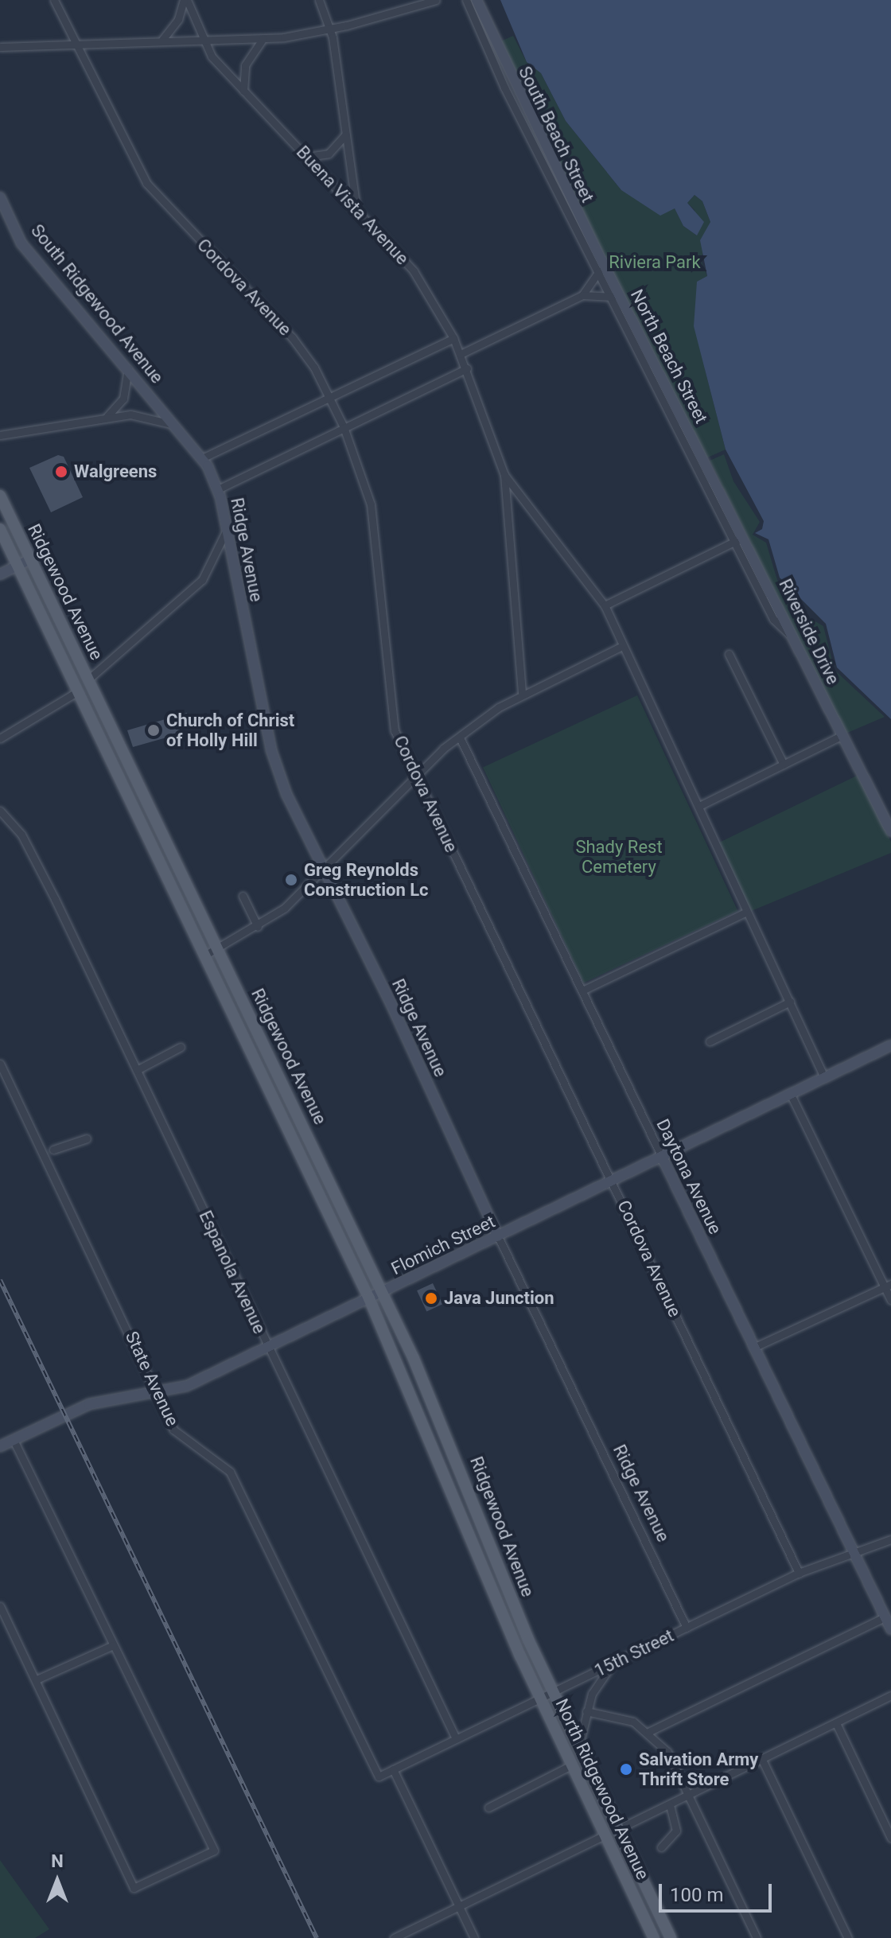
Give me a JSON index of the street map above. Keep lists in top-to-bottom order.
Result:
{
  "streets": {
    "main road": ["Ridgewood Avenue", "North Ridgewood Avenue"],
    "street": [
      "South Beach Street",
      "Buena Vista Avenue",
      "Cordova Avenue",
      "South Ridgewood Avenue",
      "North Beach Street",
      "Ridge Avenue",
      "Riverside Drive",
      "Daytona Avenue",
      "Flomich Street",
      "Espanola Avenue",
      "State Avenue",
      "15th Street"
    ]
  },
  "crossings": [
    ["South Beach Street", "North Beach Street"],
    ["Cordova Avenue", "Flomich Street"],
    ["Cordova Avenue", "15th Street"],
    ["South Ridgewood Avenue", "Ridge Avenue"],
    ["North Beach Street", "Riverside Drive"],
    ["Ridge Avenue", "Flomich Street"],
    ["Ridge Avenue", "15th Street"],
    ["Ridgewood Avenue", "Flomich Street"],
    ["Ridgewood Avenue", "North Ridgewood Avenue"],
    ["Daytona Avenue", "Flomich Street"],
    ["Daytona Avenue", "15th Street"],
    ["Flomich Street", "Espanola Avenue"],
    ["Flomich Street", "State Avenue"],
    ["Espanola Avenue", "15th Street"],
    ["State Avenue", "15th Street"],
    ["15th Street", "North Ridgewood Avenue"]
  ],
  "parks": ["Riviera Park", "Shady Rest Cemetery"],
  "places": [
    "Walgreens",
    "Church of Christ of Holly Hill",
    "Greg Reynolds Construction Lc",
    "Java Junction",
    "Salvation Army Thrift Store"
  ],
  "scale_bar": "100 m",
  "north": "top"
}
